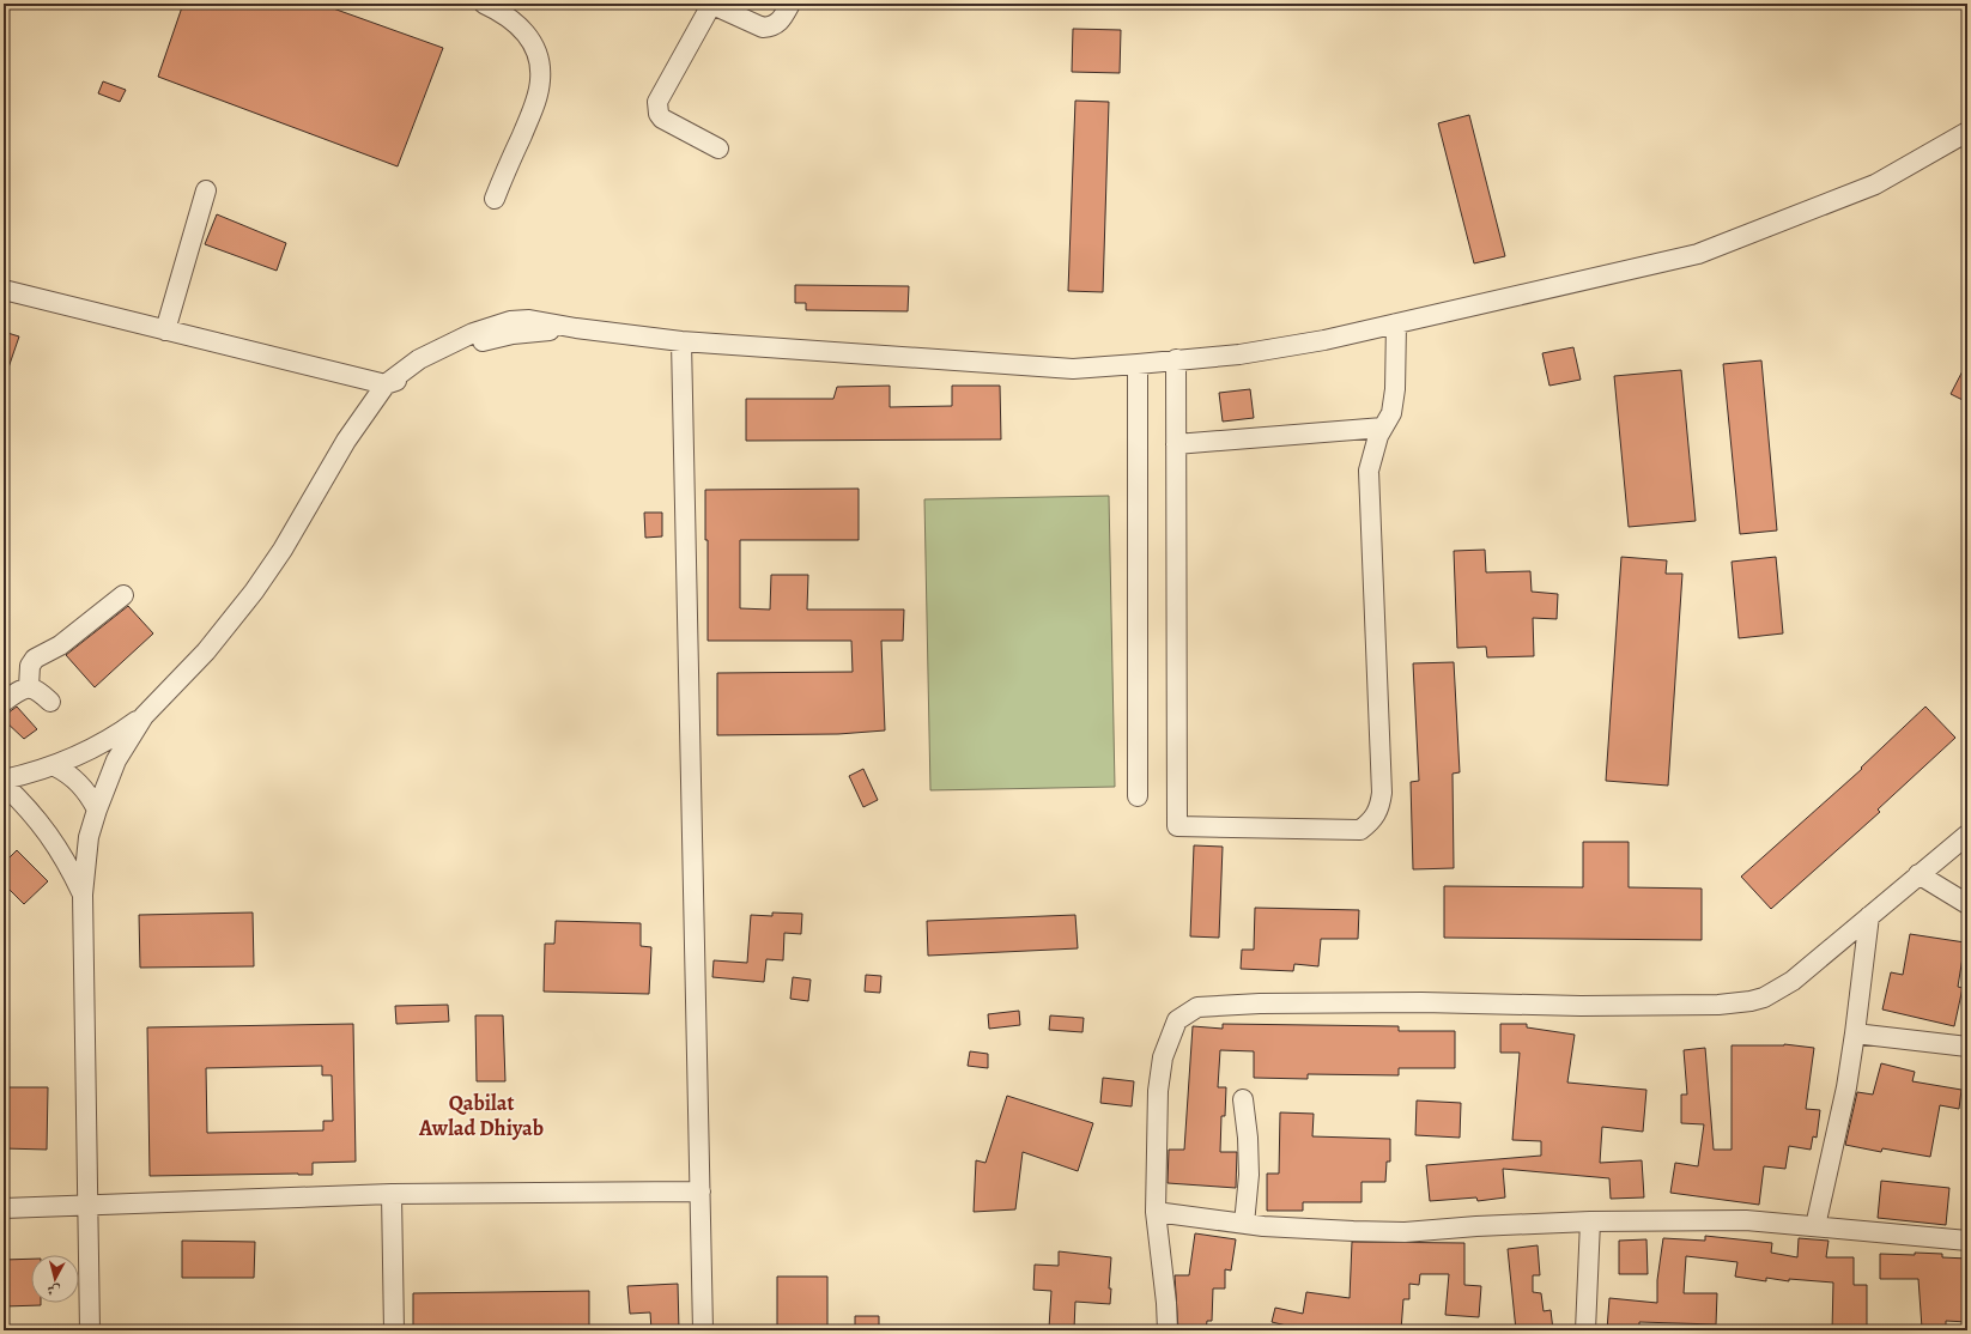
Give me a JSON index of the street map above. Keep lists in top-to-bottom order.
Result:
{
  "districts": ["Qabilat Awlad Dhiyab"],
  "north": "bottom"
}
